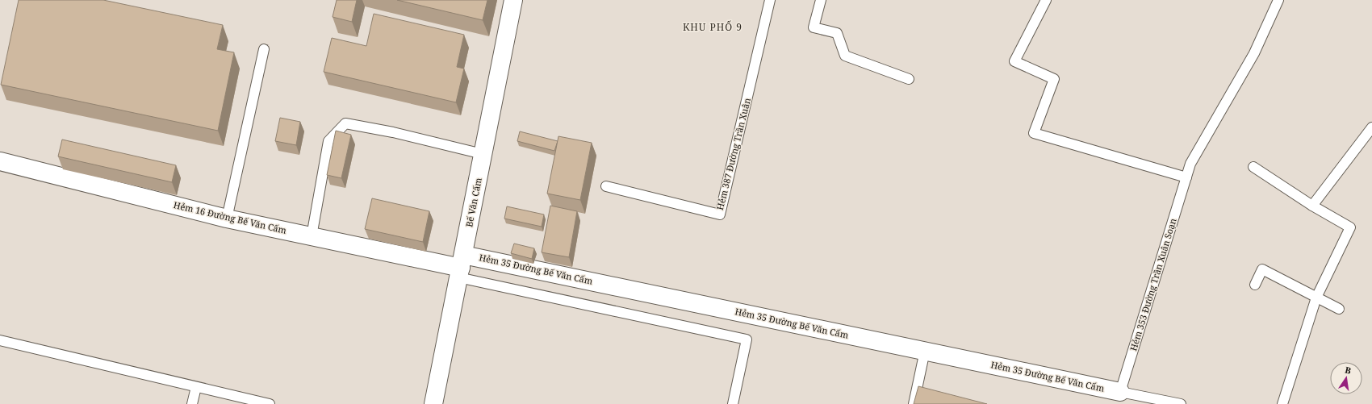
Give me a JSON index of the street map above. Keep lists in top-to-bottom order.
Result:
{
  "streets": {
    "street": ["Bế Văn Cấm", "Hẻm 16 Đường Bế Văn Cấm", "Hẻm 35 Đường Bế Văn Cấm"],
    "lane": ["Hẻm 387 Đường Trần Xuân", "Hẻm 353 Đường Trần Xuân Soạn"]
  },
  "crossings": [
    ["Bế Văn Cấm", "Hẻm 16 Đường Bế Văn Cấm"],
    ["Bế Văn Cấm", "Hẻm 35 Đường Bế Văn Cấm"],
    ["Hẻm 16 Đường Bế Văn Cấm", "Hẻm 35 Đường Bế Văn Cấm"],
    ["Hẻm 35 Đường Bế Văn Cấm", "Hẻm 353 Đường Trần Xuân Soạn"]
  ],
  "districts": ["KHU PHỐ 9"],
  "north": "top"
}
